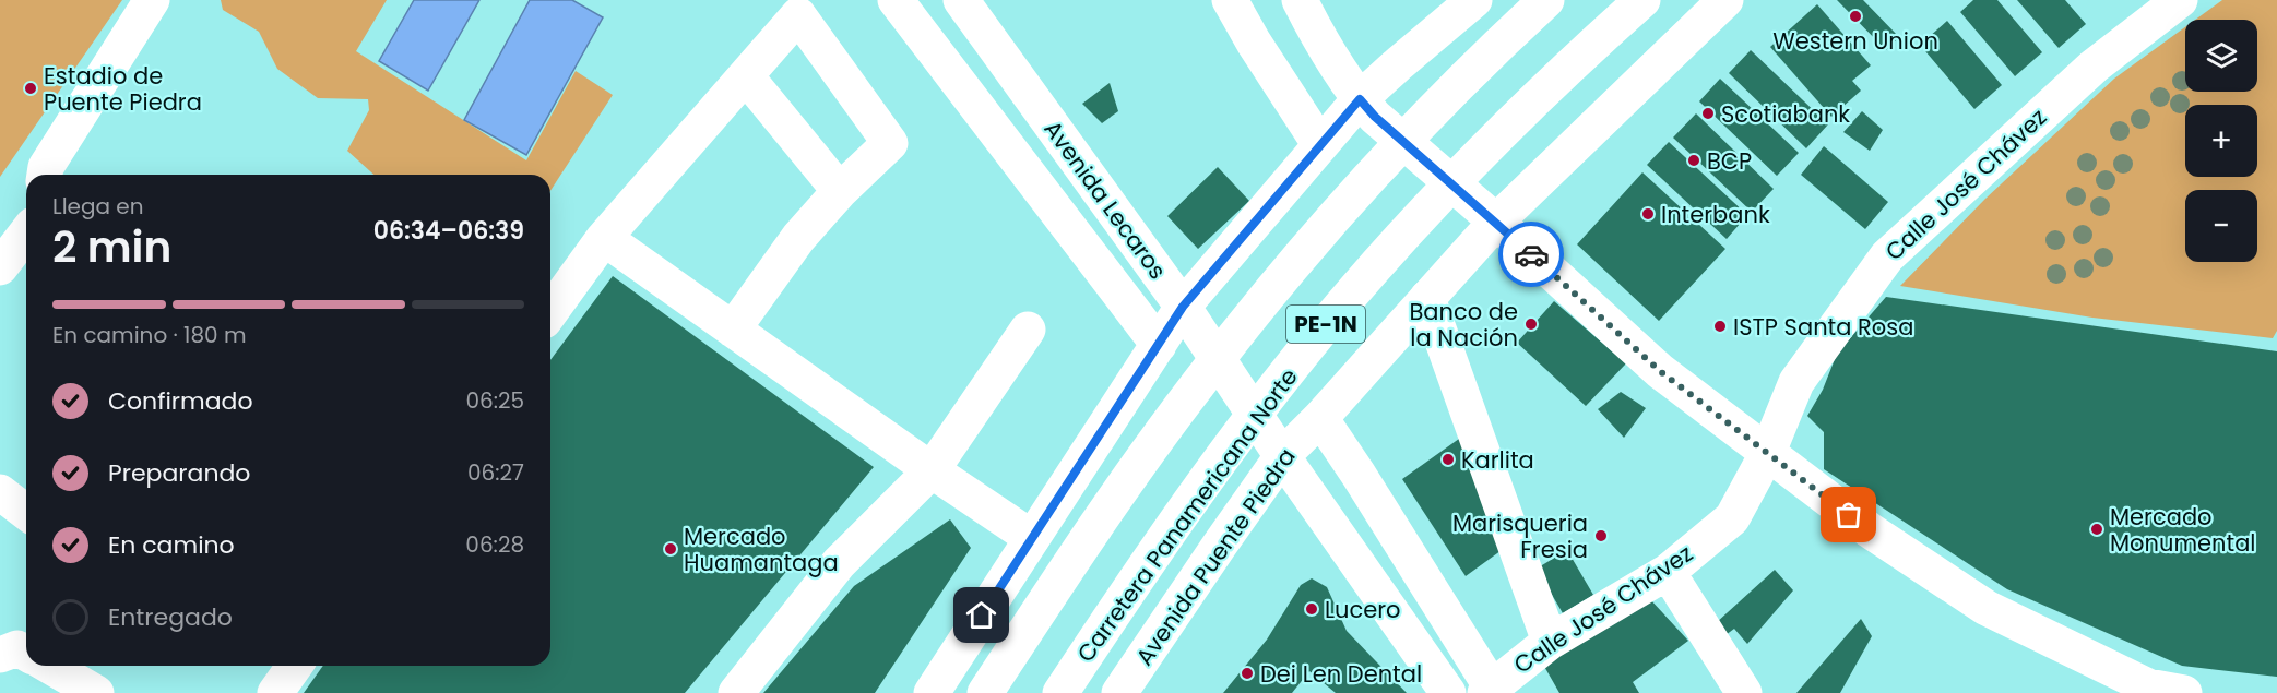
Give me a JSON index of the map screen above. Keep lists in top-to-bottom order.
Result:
{
  "streets": {
    "main road": [
      "Calle José Chávez",
      "Avenida Lecaros",
      "PE-1N",
      "Carretera Panamericana Norte",
      "Avenida Puente Piedra"
    ]
  },
  "crossings": [
    ["Avenida Lecaros", "Avenida Puente Piedra"]
  ],
  "places": [
    "Western Union",
    "Estadio de Puente Piedra",
    "Scotiabank",
    "BCP",
    "Interbank",
    "Banco de la Nación",
    "ISTP Santa Rosa",
    "Karlita",
    "Mercado Monumental",
    "Marisqueria Fresia",
    "Mercado Huamantaga",
    "Lucero",
    "Dei Len Dental"
  ],
  "page": {
    "map_buttons": ["+", "−"],
    "heading": ["2 min", "Llega en", "06:34–06:39"],
    "bar": "En camino · 180 m",
    "list": [
      ["Confirmado", "06:25"],
      ["Preparando", "06:27"],
      ["En camino", "06:28"],
      "Entregado"
    ]
  }
}
